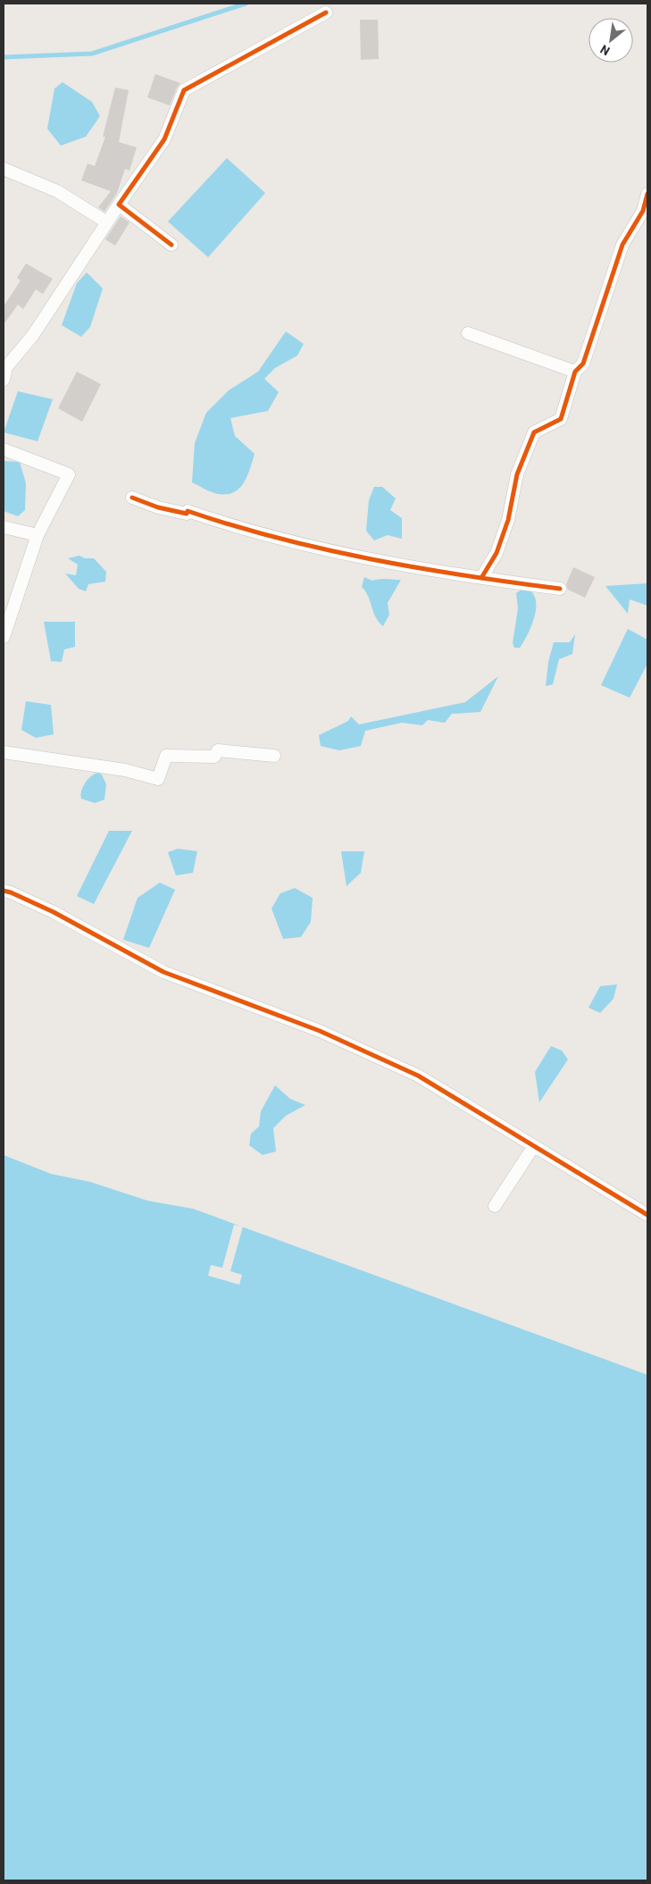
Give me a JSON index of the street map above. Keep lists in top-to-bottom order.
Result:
{
  "north": "bottom left"
}
